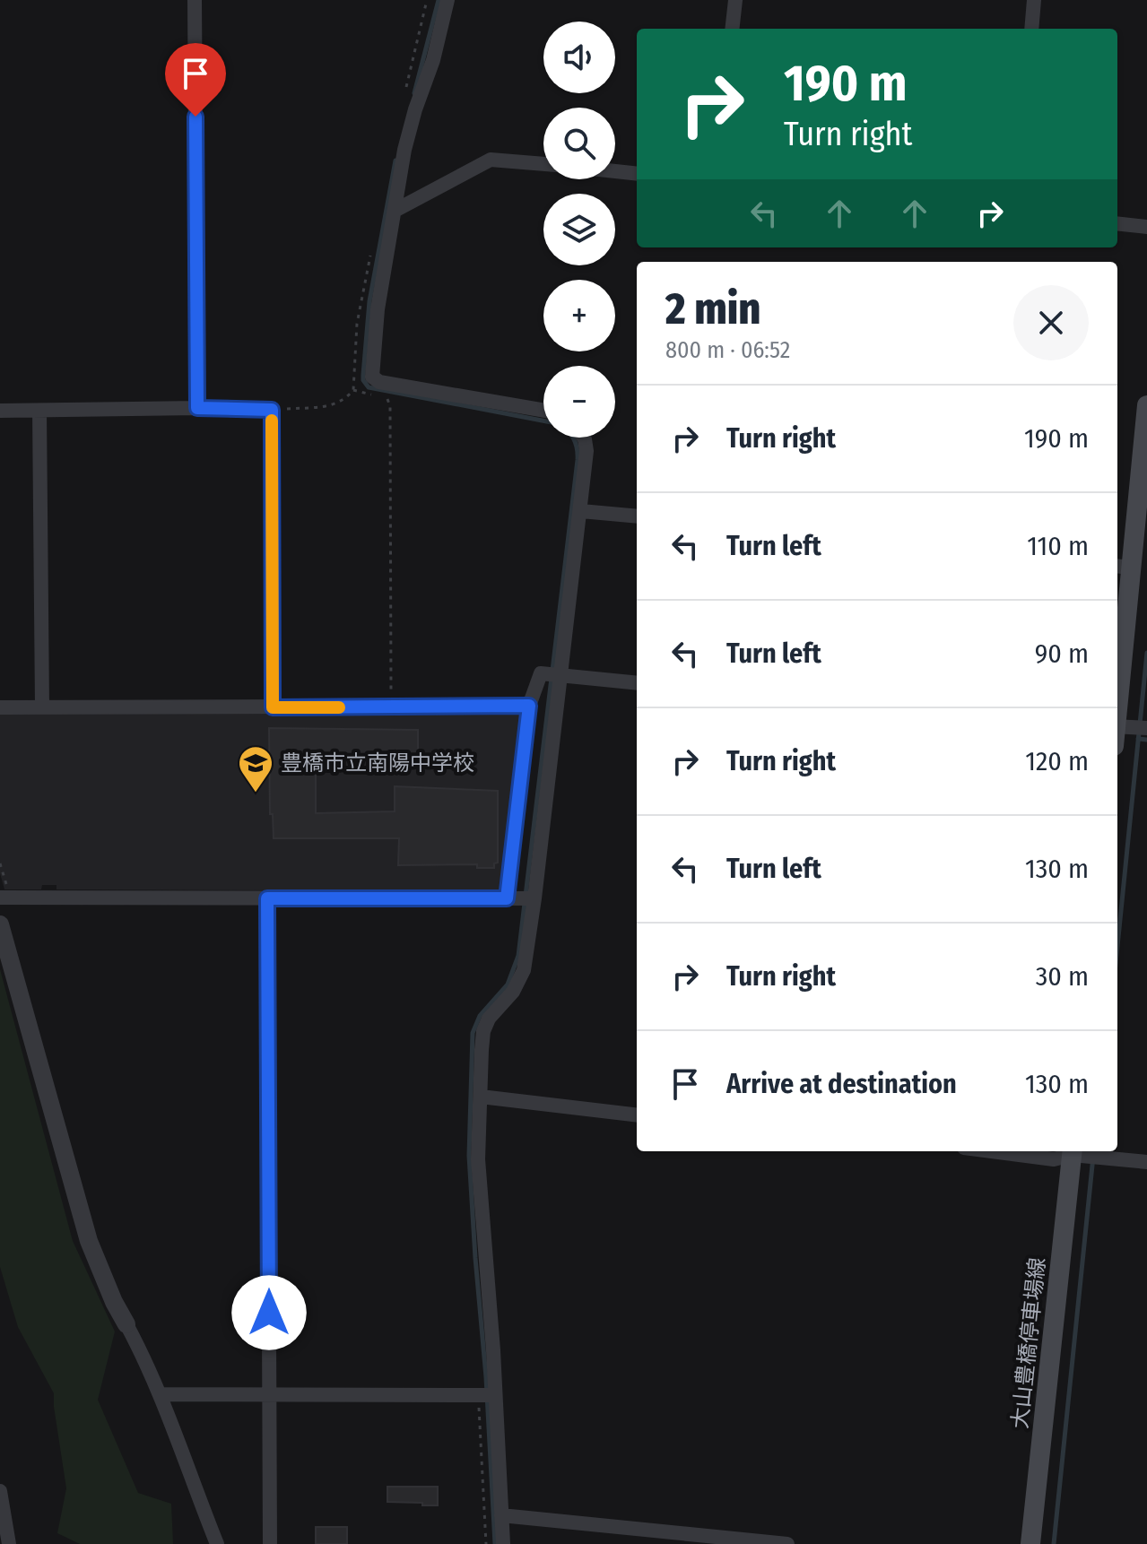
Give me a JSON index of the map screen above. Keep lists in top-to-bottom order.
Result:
{
  "streets": {
    "main road": ["大山豊橋停車場線"]
  },
  "places": {
    "school or university": ["豊橋市立南陽中学校"]
  },
  "page": {
    "map_buttons": ["+", "−"],
    "turn": ["190 m", "Turn right"],
    "heading": ["2 min", "800 m · 06:52"],
    "list": [
      {
        "name": "Turn right",
        "value": "190 m"
      },
      {
        "name": "Turn left",
        "value": "110 m"
      },
      {
        "name": "Turn left",
        "value": "90 m"
      },
      {
        "name": "Turn right",
        "value": "120 m"
      },
      {
        "name": "Turn left",
        "value": "130 m"
      },
      {
        "name": "Turn right",
        "value": "30 m"
      },
      {
        "name": "Arrive at destination",
        "value": "130 m"
      }
    ]
  }
}
